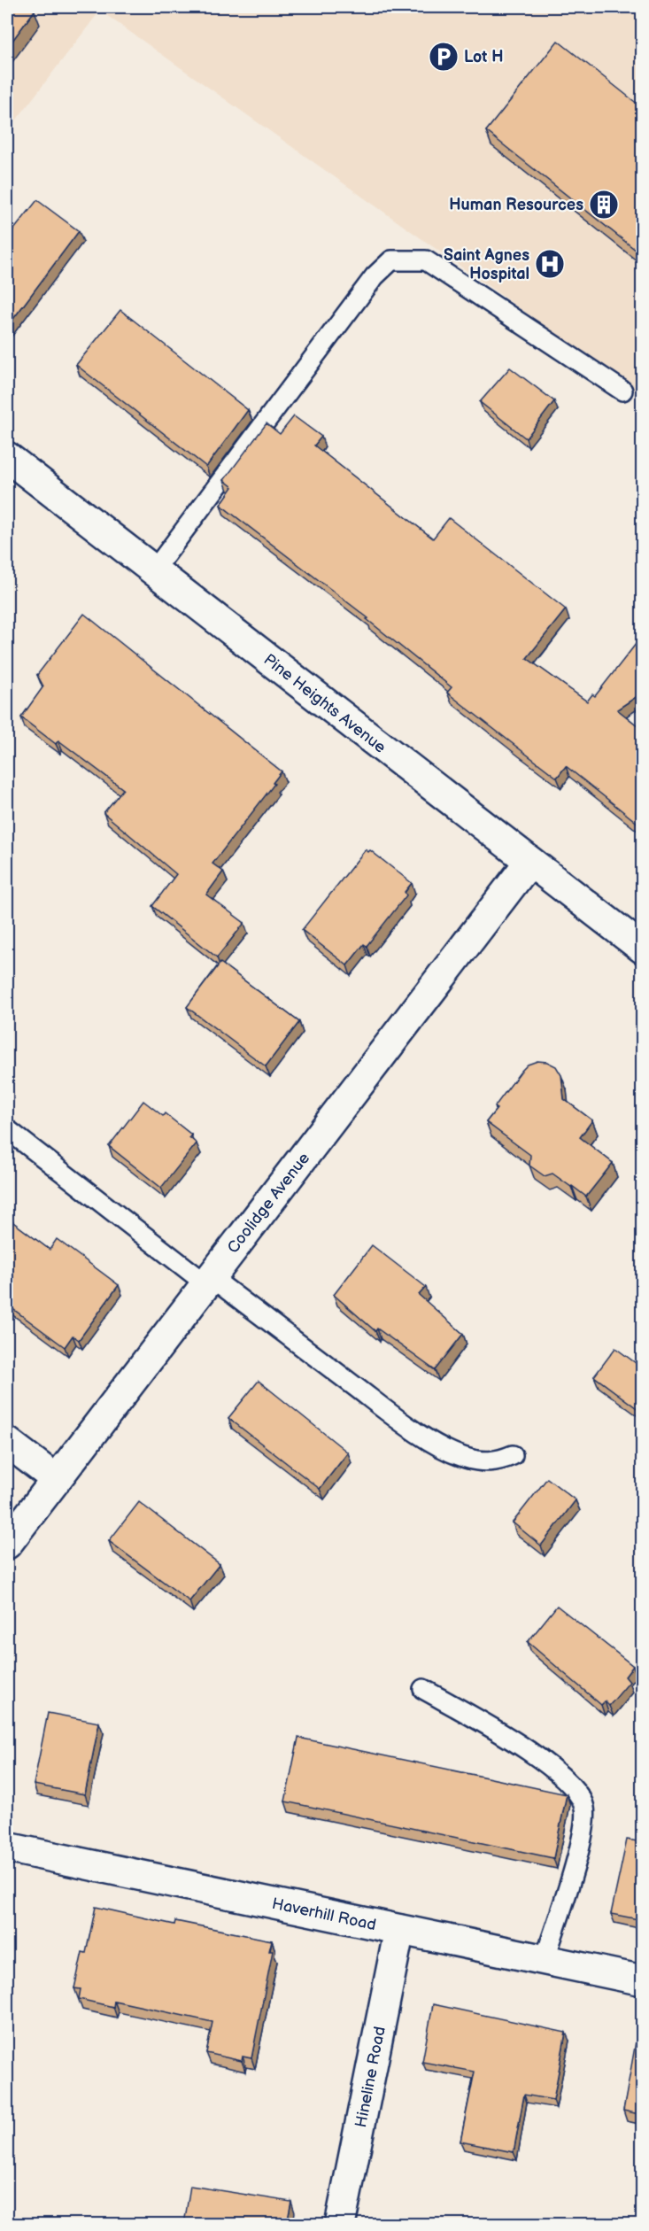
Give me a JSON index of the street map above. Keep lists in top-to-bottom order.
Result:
{
  "streets": {
    "street": [
      "Pine Heights Avenue",
      "Coolidge Avenue",
      "Haverhill Road",
      "Hineline Road"
    ]
  },
  "crossings": [
    ["Pine Heights Avenue", "Coolidge Avenue"],
    ["Haverhill Road", "Hineline Road"]
  ],
  "places": {
    "parking": ["Lot H"],
    "building": ["Human Resources"],
    "hospital": ["Saint Agnes Hospital"]
  }
}
